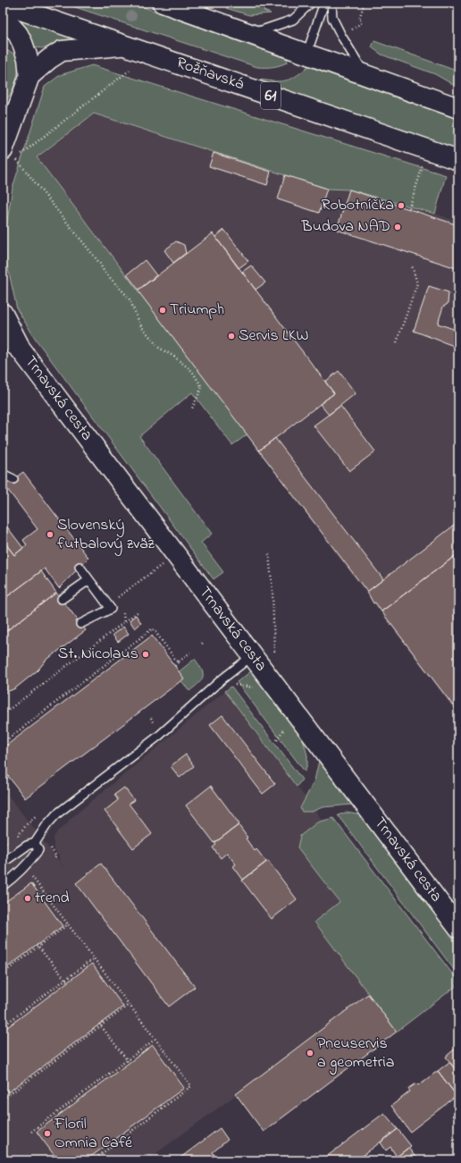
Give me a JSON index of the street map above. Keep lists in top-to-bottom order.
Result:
{
  "streets": {
    "main road": ["Rožňavská", "61", "Trnavská cesta"]
  },
  "places": [
    "Robotníčka",
    "Budova NAD",
    "Triumph",
    "Servis LKW",
    "Slovenský futbalový zväz",
    "St. Nicolaus",
    "trend",
    "Pneuservis a geometria",
    "Floril Omnia Café"
  ]
}
